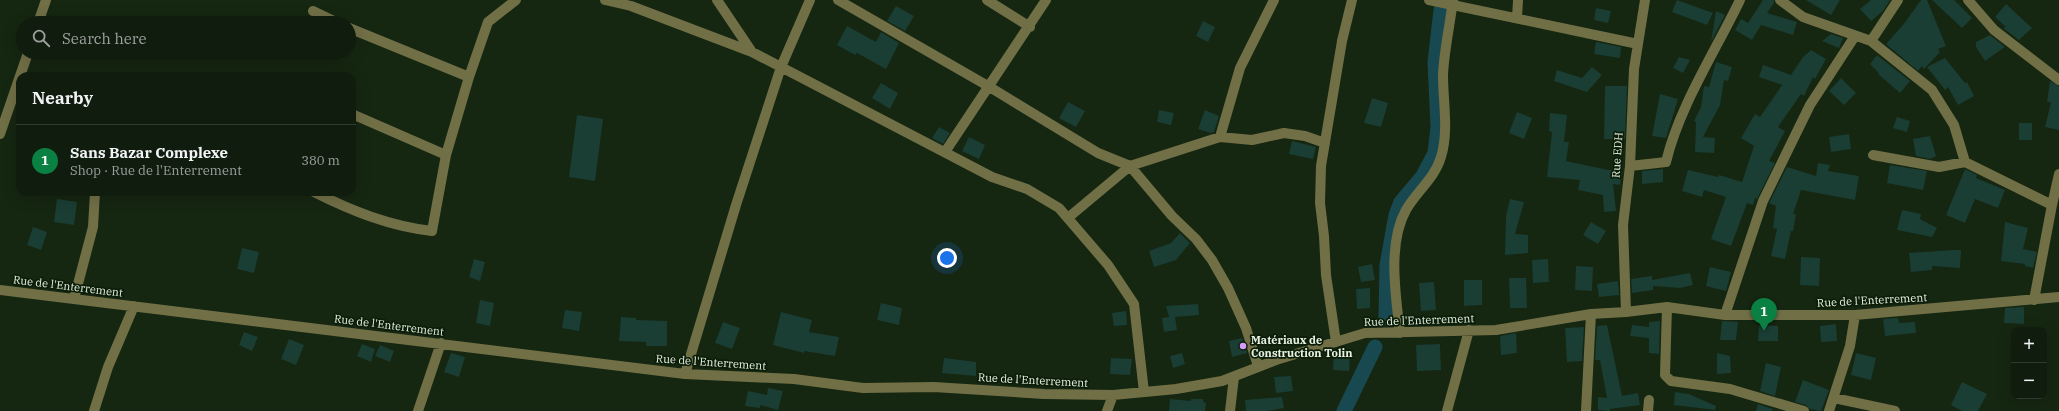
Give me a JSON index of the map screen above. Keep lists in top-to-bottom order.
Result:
{
  "streets": {
    "street": ["Rue EDH", "Rue de l'Enterrement"]
  },
  "crossings": [
    ["Rue EDH", "Rue de l'Enterrement"]
  ],
  "places": ["Matériaux de Construction Tolin"],
  "page": {
    "search": "Search here",
    "heading": "Nearby",
    "list": [
      {
        "mark": "1",
        "name": "Sans Bazar Complexe",
        "note": "Shop · Rue de l'Enterrement",
        "value": "380 m"
      }
    ],
    "pins": "1",
    "map_buttons": ["+", "−"]
  }
}
